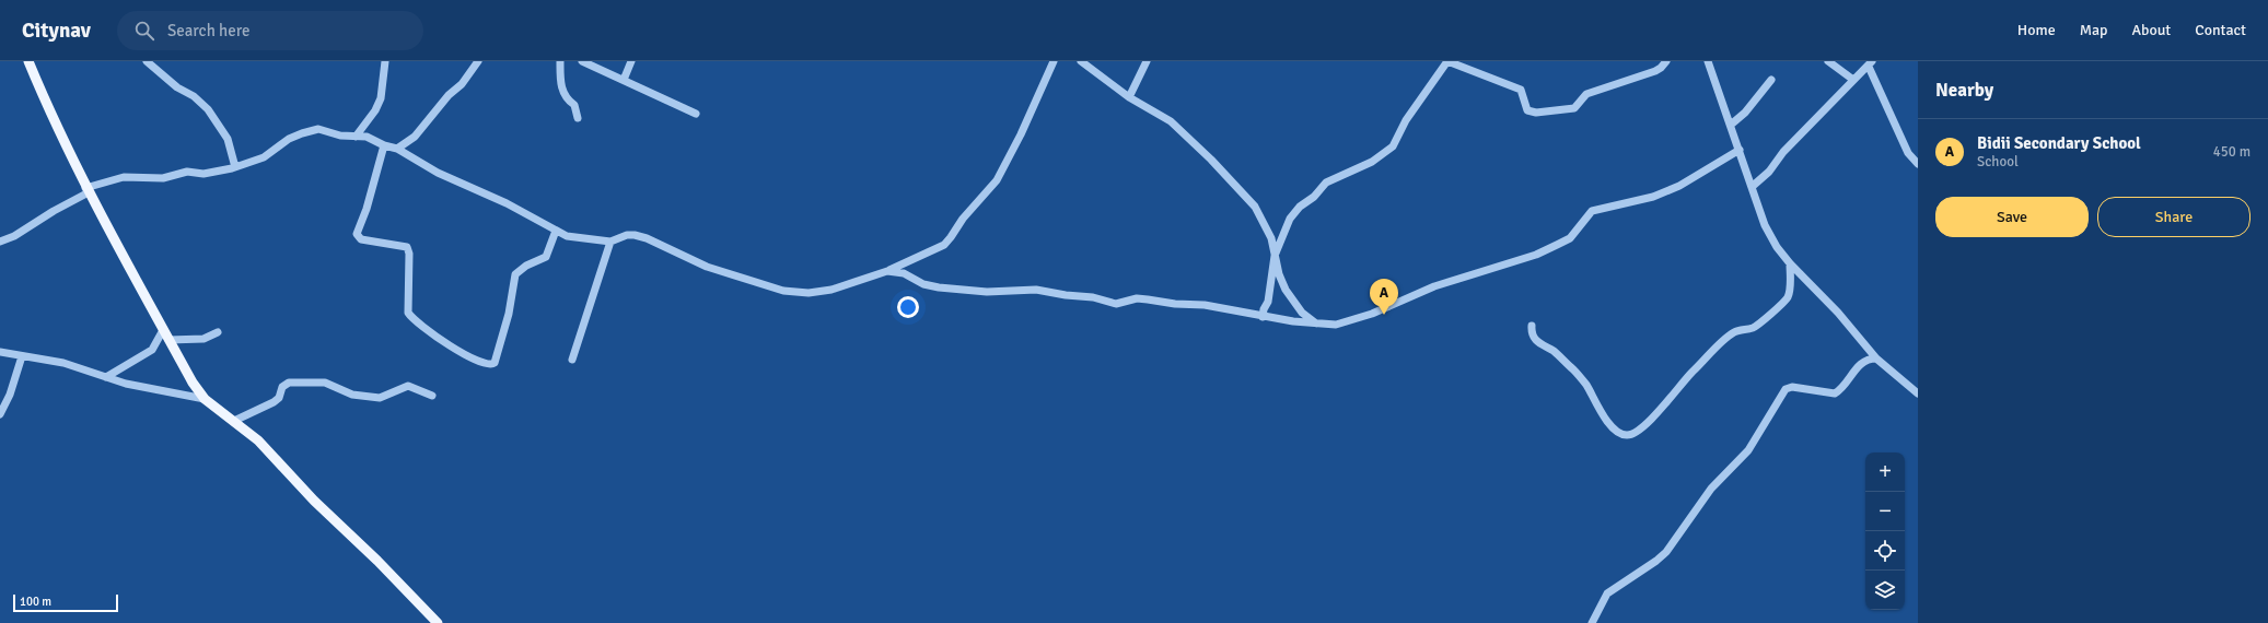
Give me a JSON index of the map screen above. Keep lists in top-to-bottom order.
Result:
{
  "scale_bar": "100 m",
  "page": {
    "header": "Citynav",
    "search": "Search here",
    "nav": [
      "Home",
      "Map",
      "About",
      "Contact"
    ],
    "heading": "Nearby",
    "list": [
      {
        "mark": "A",
        "name": "Bidii Secondary School",
        "note": "School",
        "value": "450 m"
      }
    ],
    "buttons": ["Save", "Share"],
    "pins": "A",
    "map_buttons": ["+", "−"],
    "scale": "100 m"
  }
}
